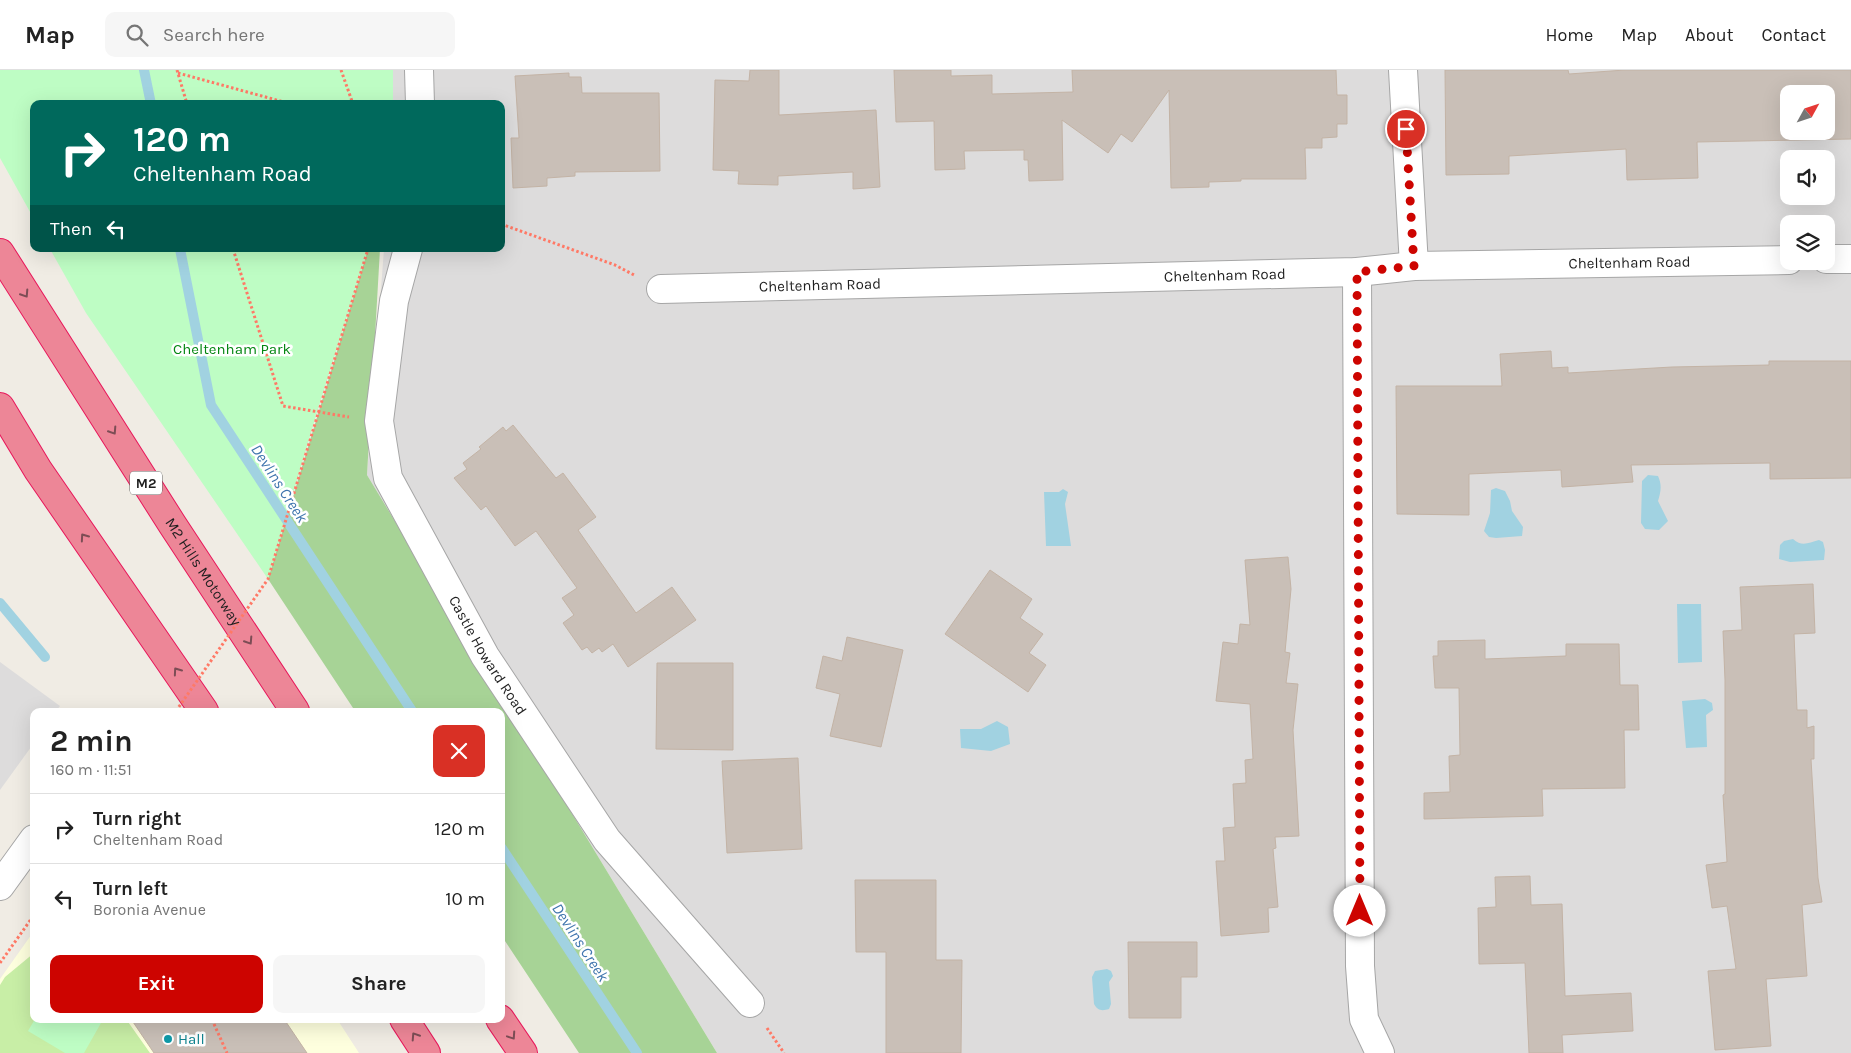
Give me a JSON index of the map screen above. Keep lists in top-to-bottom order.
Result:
{
  "streets": {
    "highway": ["M2", "M2 Hills Motorway"],
    "street": ["Cheltenham Road", "Castle Howard Road"]
  },
  "water": ["Devlins Creek"],
  "parks": ["Cheltenham Park"],
  "places": ["Hall"],
  "north": "top right",
  "page": {
    "header": "Map",
    "search": "Search here",
    "nav": [
      "Home",
      "Map",
      "About",
      "Contact"
    ],
    "turn": ["120 m", "Cheltenham Road"],
    "then": "Then",
    "heading": ["2 min", "160 m · 11:51"],
    "list": [
      {
        "name": "Turn right",
        "note": "Cheltenham Road",
        "value": "120 m"
      },
      {
        "name": "Turn left",
        "note": "Boronia Avenue",
        "value": "10 m"
      }
    ],
    "buttons": ["Exit", "Share"]
  }
}
